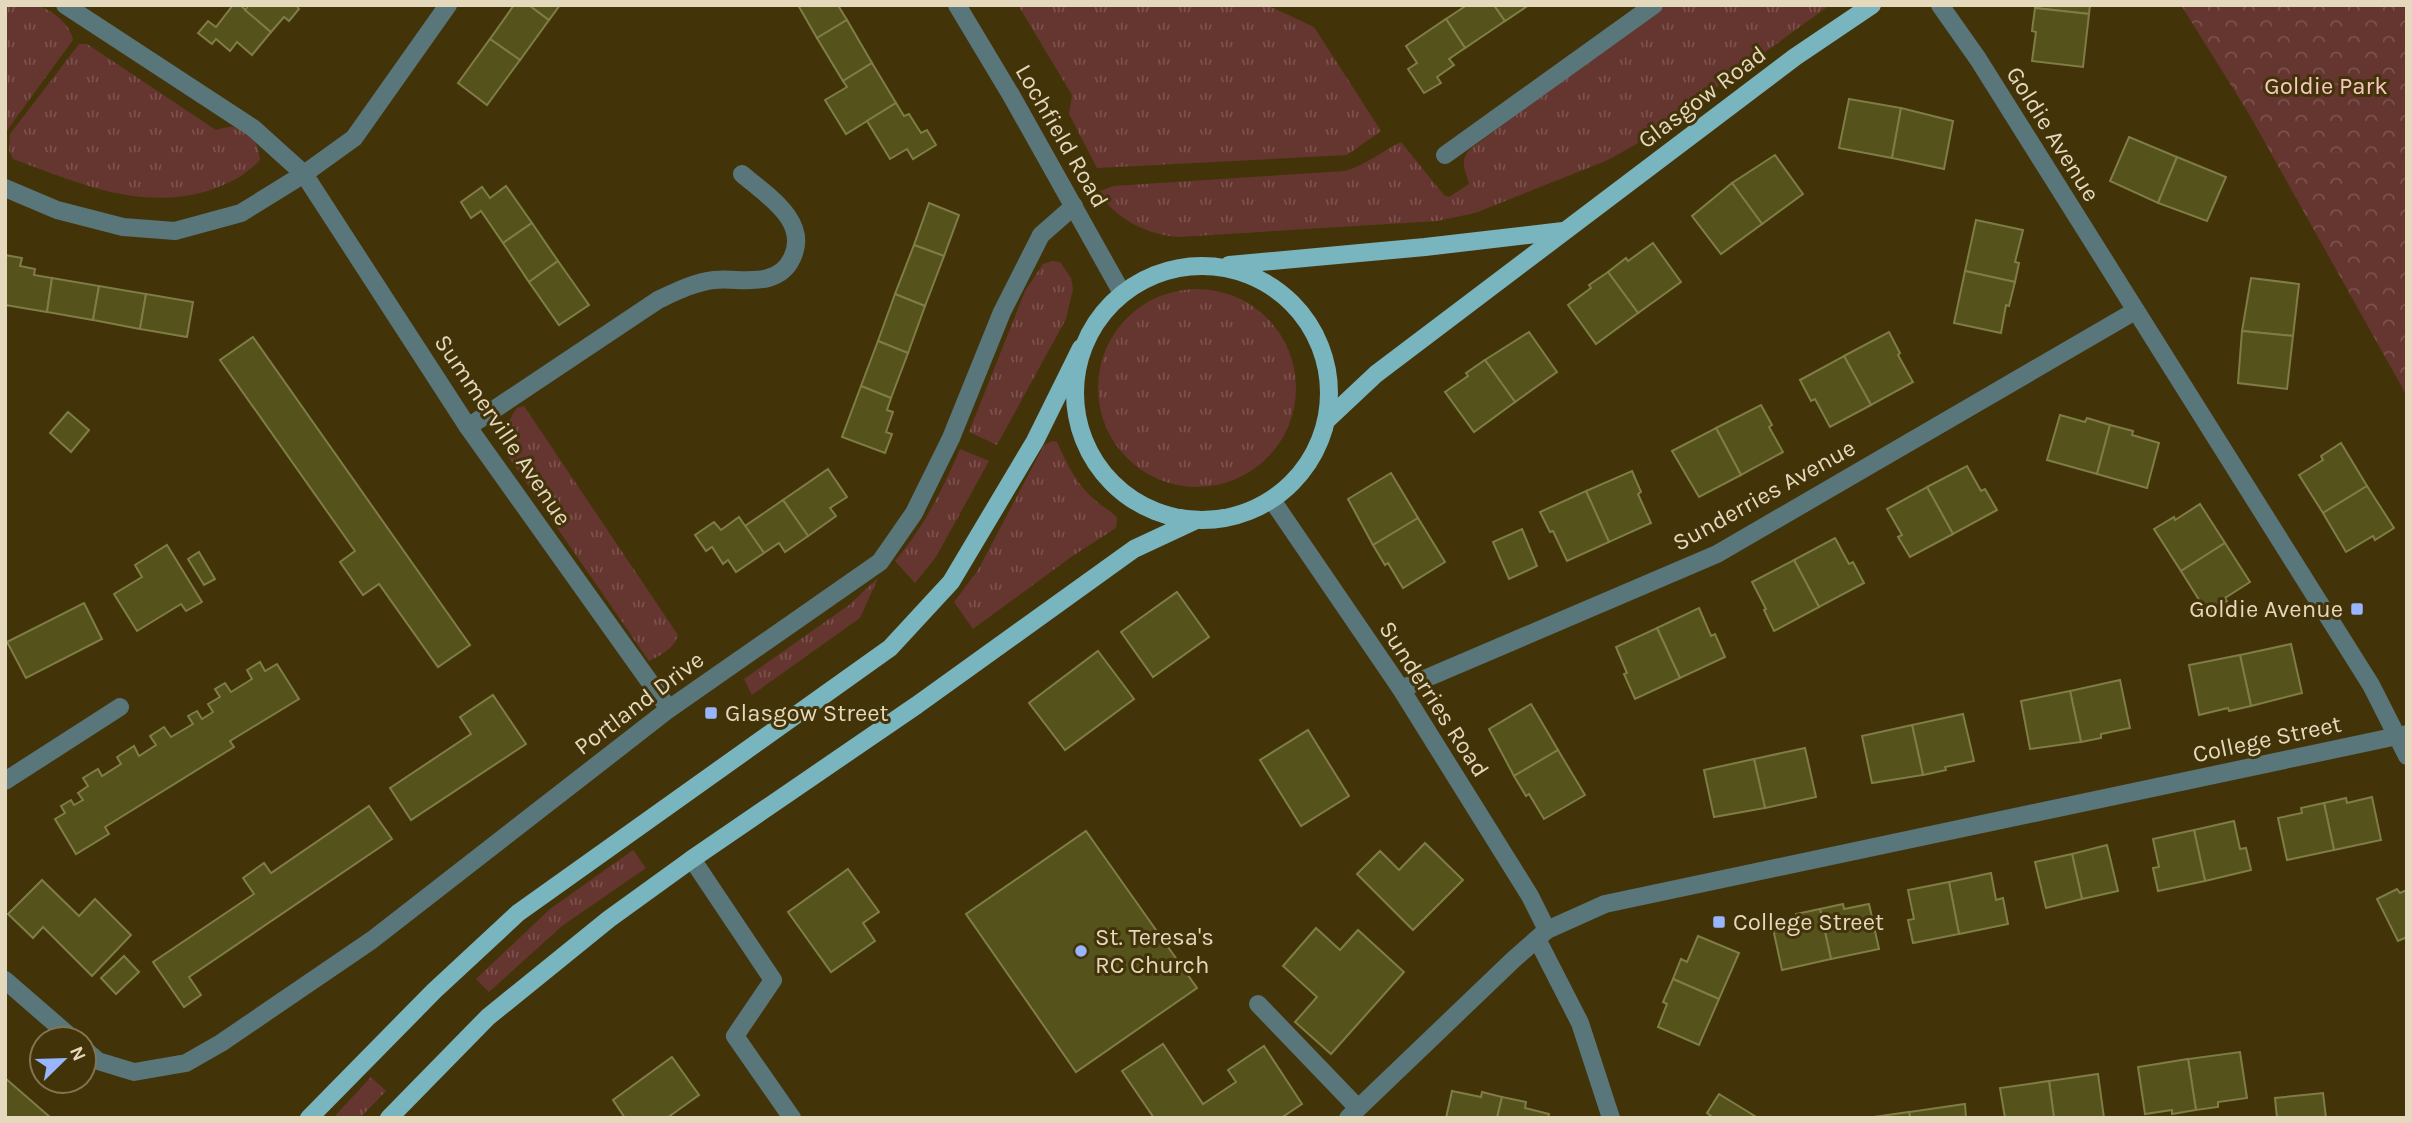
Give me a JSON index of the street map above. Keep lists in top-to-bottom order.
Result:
{
  "streets": {
    "main road": ["Glasgow Road"],
    "street": [
      "Goldie Avenue",
      "Lochfield Road",
      "Summerville Avenue",
      "Sunderries Avenue",
      "Sunderries Road",
      "Portland Drive",
      "College Street"
    ]
  },
  "crossings": [
    ["Goldie Avenue", "Sunderries Avenue"],
    ["Goldie Avenue", "College Street"],
    ["Lochfield Road", "Portland Drive"],
    ["Summerville Avenue", "Portland Drive"],
    ["Sunderries Avenue", "Sunderries Road"],
    ["Sunderries Road", "College Street"]
  ],
  "parks": ["Goldie Park"],
  "places": {
    "transit": ["Goldie Avenue", "Glasgow Street", "College Street"],
    "other": ["St. Teresa's RC Church"]
  },
  "north": "top right"
}
